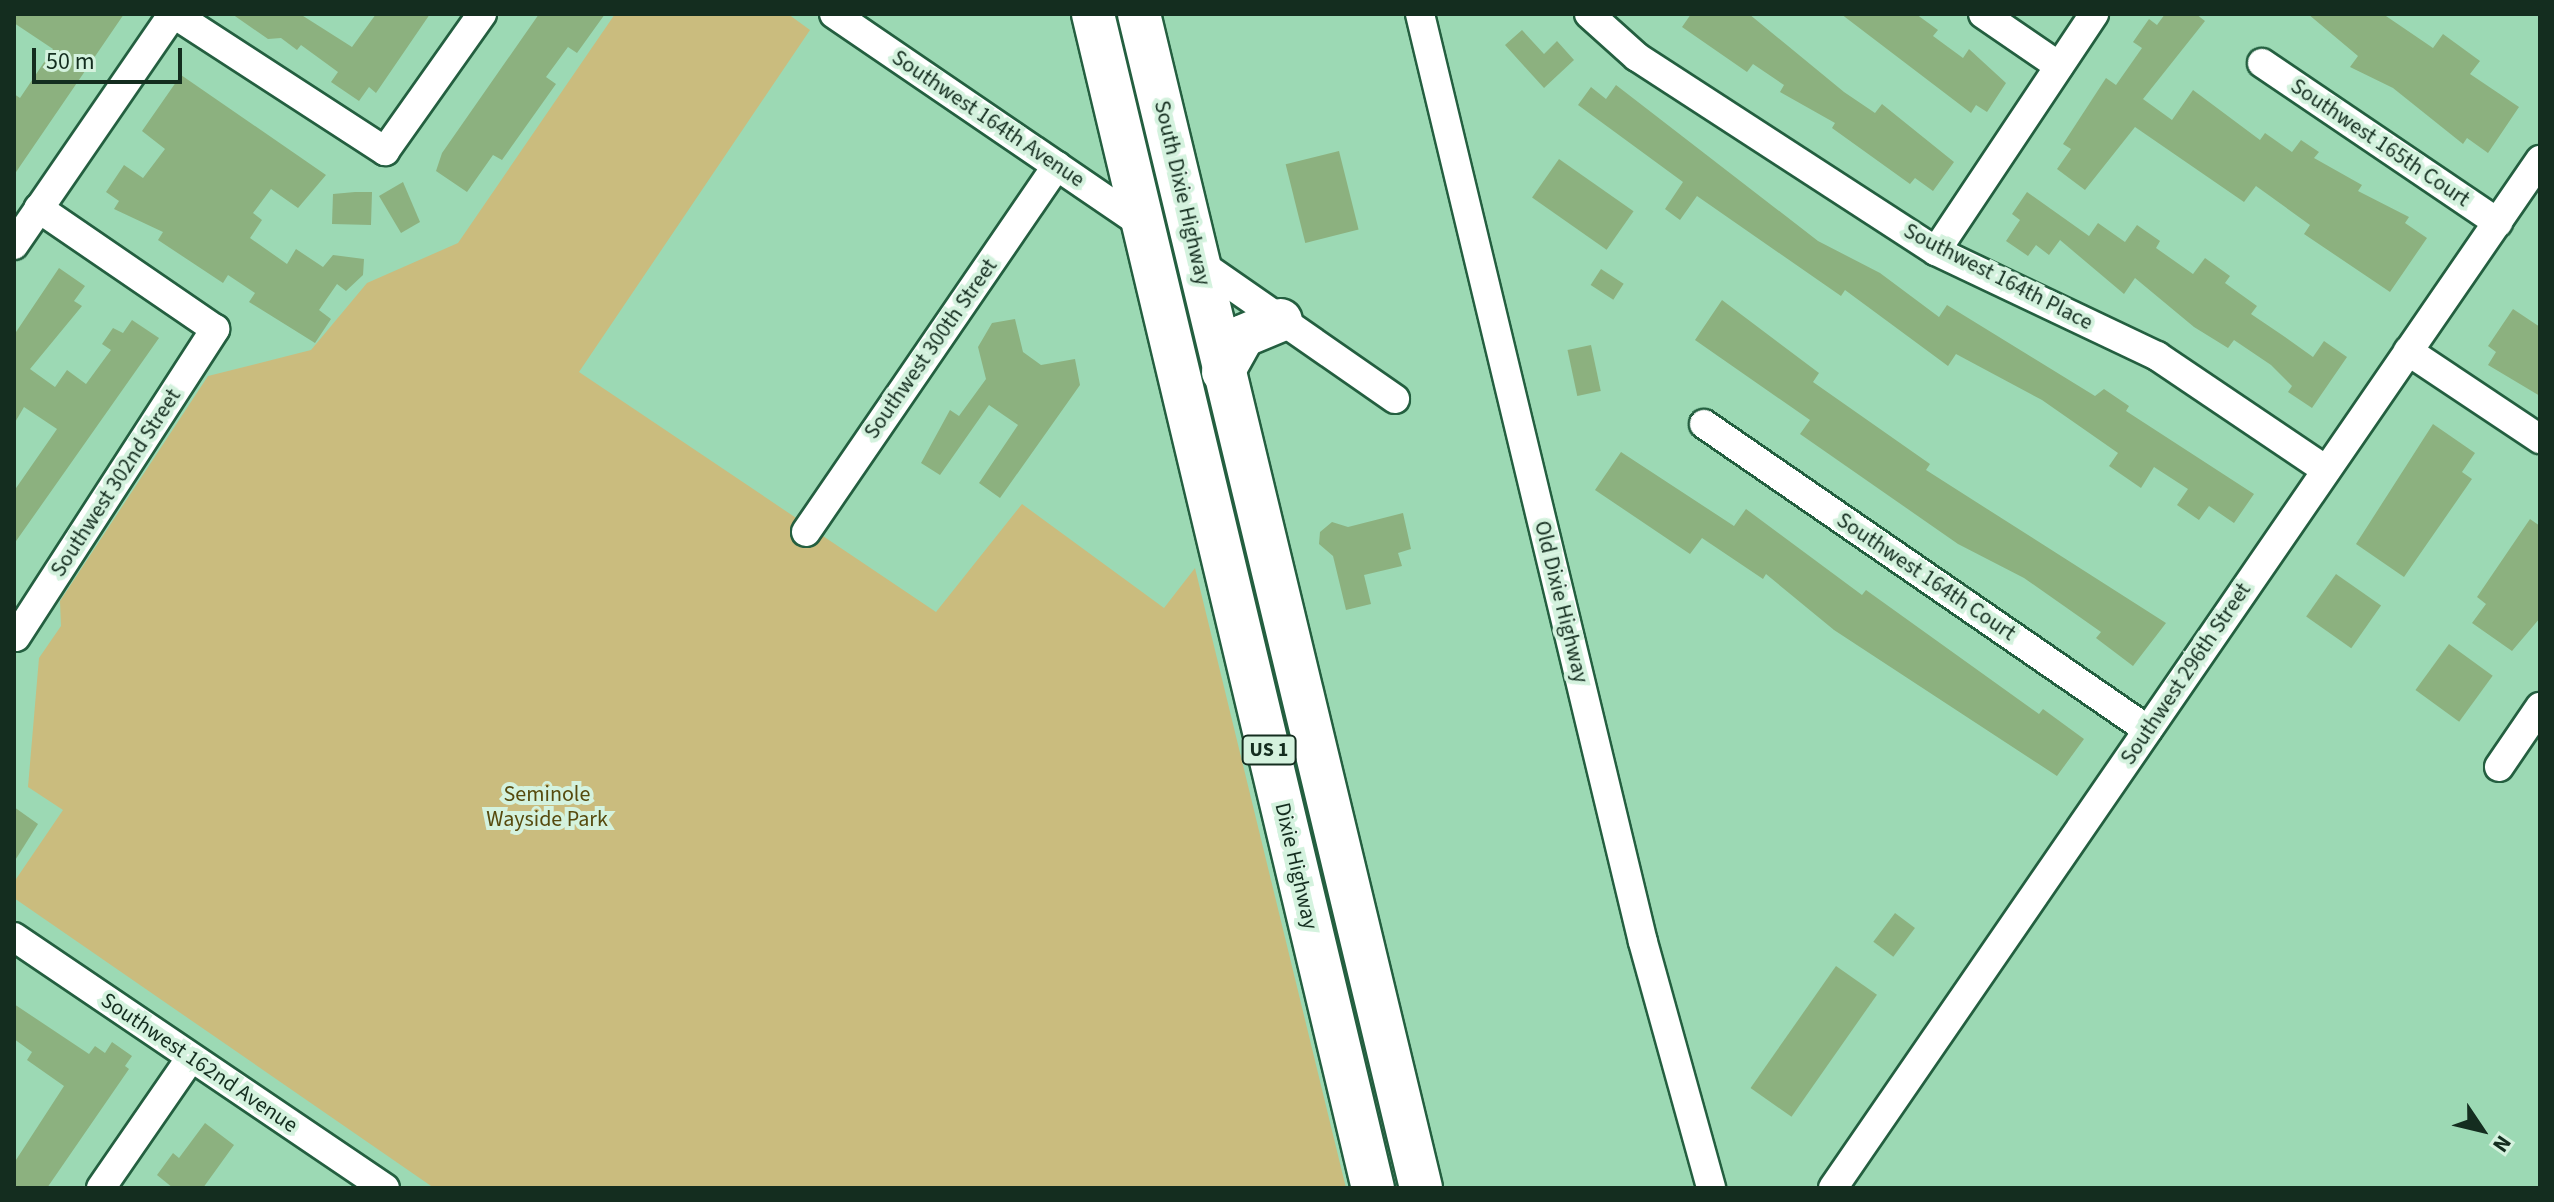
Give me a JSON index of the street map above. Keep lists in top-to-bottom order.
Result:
{
  "streets": {
    "highway": ["South Dixie Highway", "US 1", "Dixie Highway"],
    "street": [
      "Southwest 164th Avenue",
      "Southwest 165th Court",
      "Southwest 164th Place",
      "Southwest 300th Street",
      "Southwest 302nd Street",
      "Southwest 164th Court",
      "Old Dixie Highway",
      "Southwest 296th Street",
      "Southwest 162nd Avenue"
    ]
  },
  "crossings": [
    ["Southwest 164th Avenue", "South Dixie Highway"],
    ["Southwest 164th Avenue", "Southwest 300th Street"],
    ["Southwest 165th Court", "Southwest 296th Street"],
    ["South Dixie Highway", "US 1"],
    ["South Dixie Highway", "Dixie Highway"],
    ["Southwest 164th Place", "Southwest 296th Street"],
    ["Southwest 164th Court", "Southwest 296th Street"]
  ],
  "parks": ["Seminole Wayside Park"],
  "scale_bar": "50 m",
  "north": "bottom right"
}
